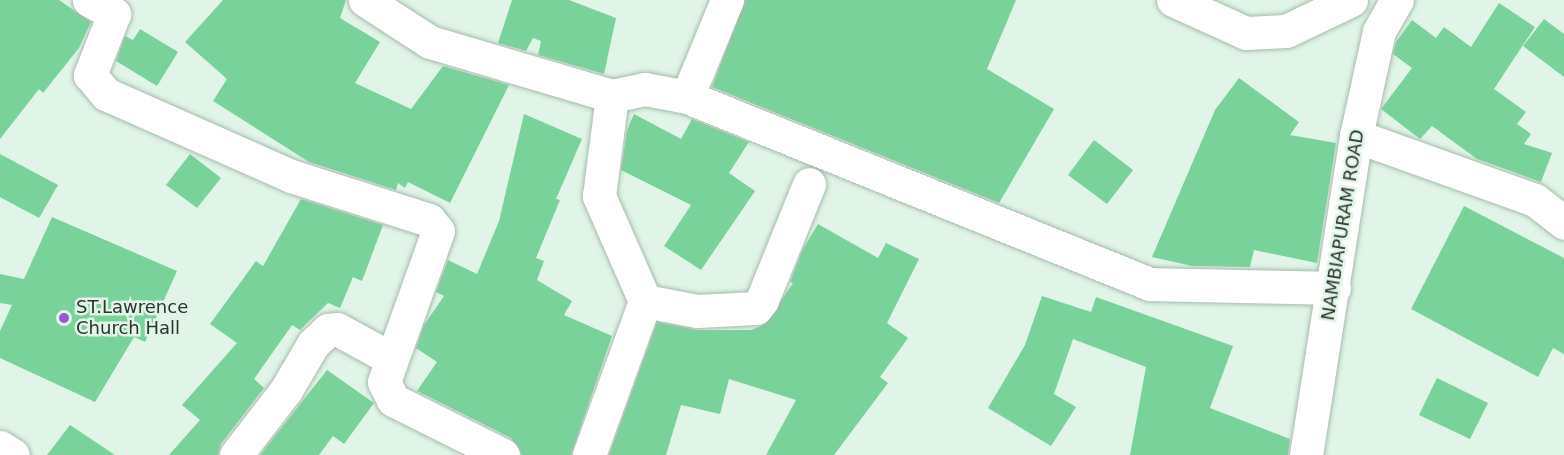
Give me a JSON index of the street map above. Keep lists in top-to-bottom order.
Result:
{
  "streets": {
    "street": ["NAMBIAPURAM ROAD"]
  },
  "places": ["ST.Lawrence Church Hall"]
}
